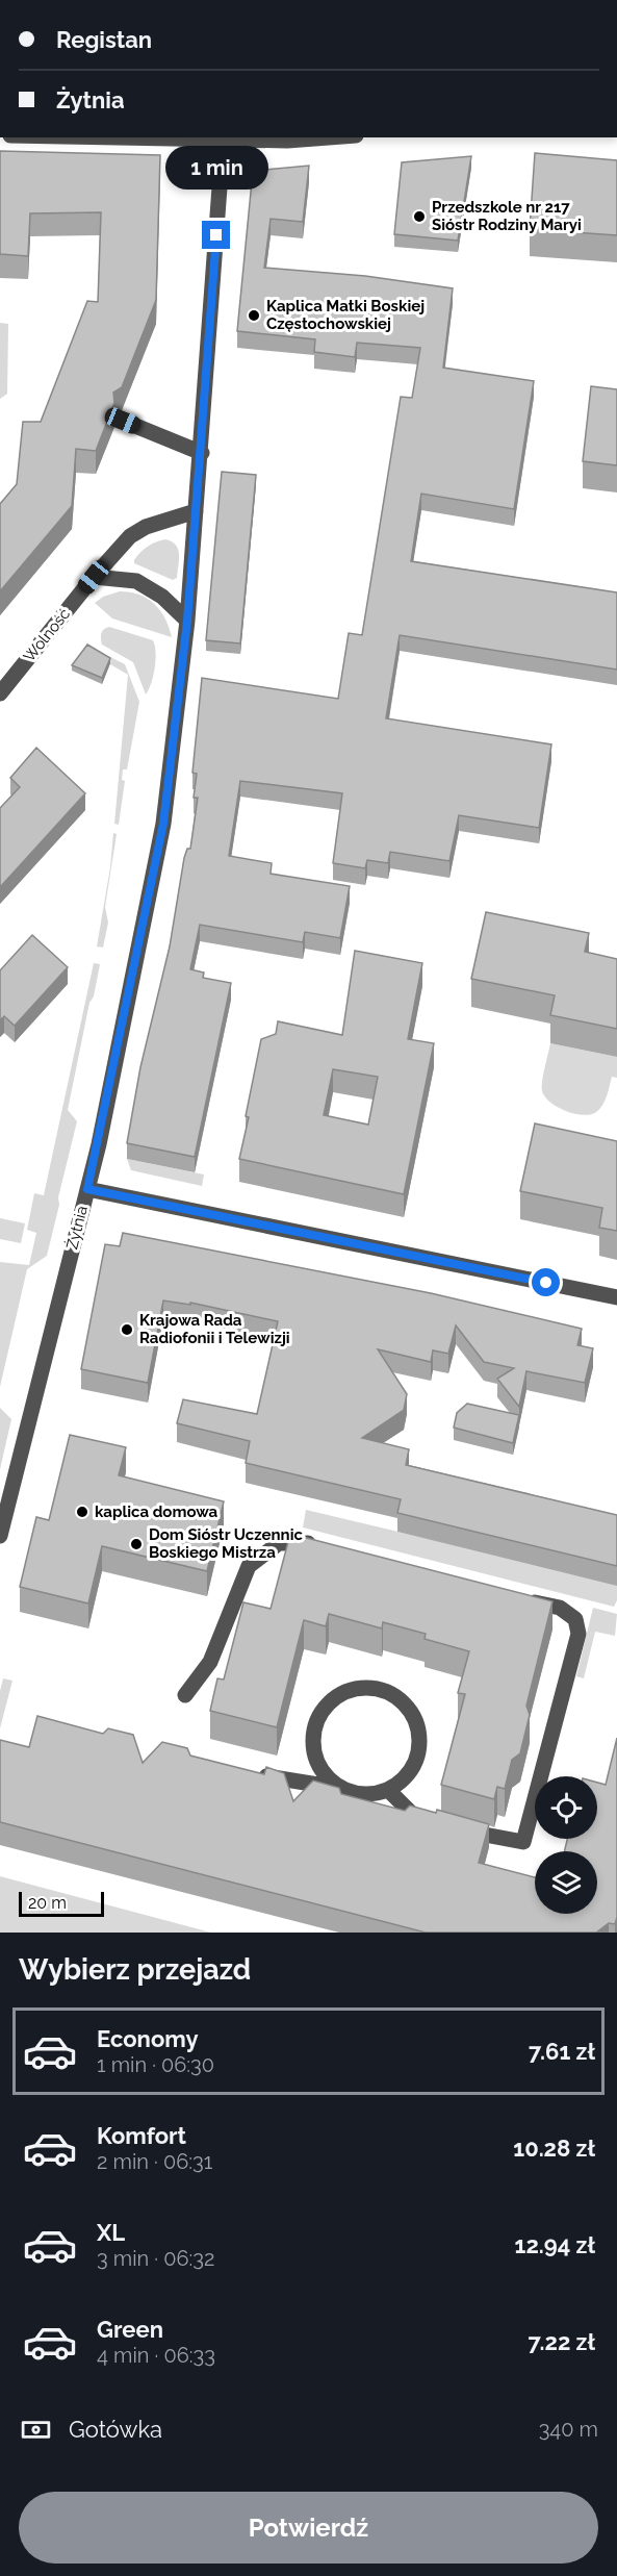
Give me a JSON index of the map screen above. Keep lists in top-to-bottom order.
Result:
{
  "streets": {
    "street": ["Wolność", "Żytnia"]
  },
  "crossings": [
    ["Wolność", "Żytnia"]
  ],
  "places": [
    "Przedszkole nr 217 Sióstr Rodziny Maryi",
    "Kaplica Matki Boskiej Częstochowskiej",
    "Krajowa Rada Radiofonii i Telewizji",
    "kaplica domowa",
    "Dom Sióstr Uczennic Boskiego Mistrza"
  ],
  "scale_bar": "20 m",
  "page": {
    "banner": ["Registan", "Żytnia"],
    "bubble": "1 min",
    "scale": "20 m",
    "heading": "Wybierz przejazd",
    "list": [
      {
        "name": "Economy",
        "note": "1 min · 06:30",
        "value": "7.61 zł"
      },
      {
        "name": "Komfort",
        "note": "2 min · 06:31",
        "value": "10.28 zł"
      },
      {
        "name": "XL",
        "note": "3 min · 06:32",
        "value": "12.94 zł"
      },
      {
        "name": "Green",
        "note": "4 min · 06:33",
        "value": "7.22 zł"
      }
    ],
    "pay": ["Gotówka", "340 m"],
    "buttons": "Potwierdź"
  }
}
